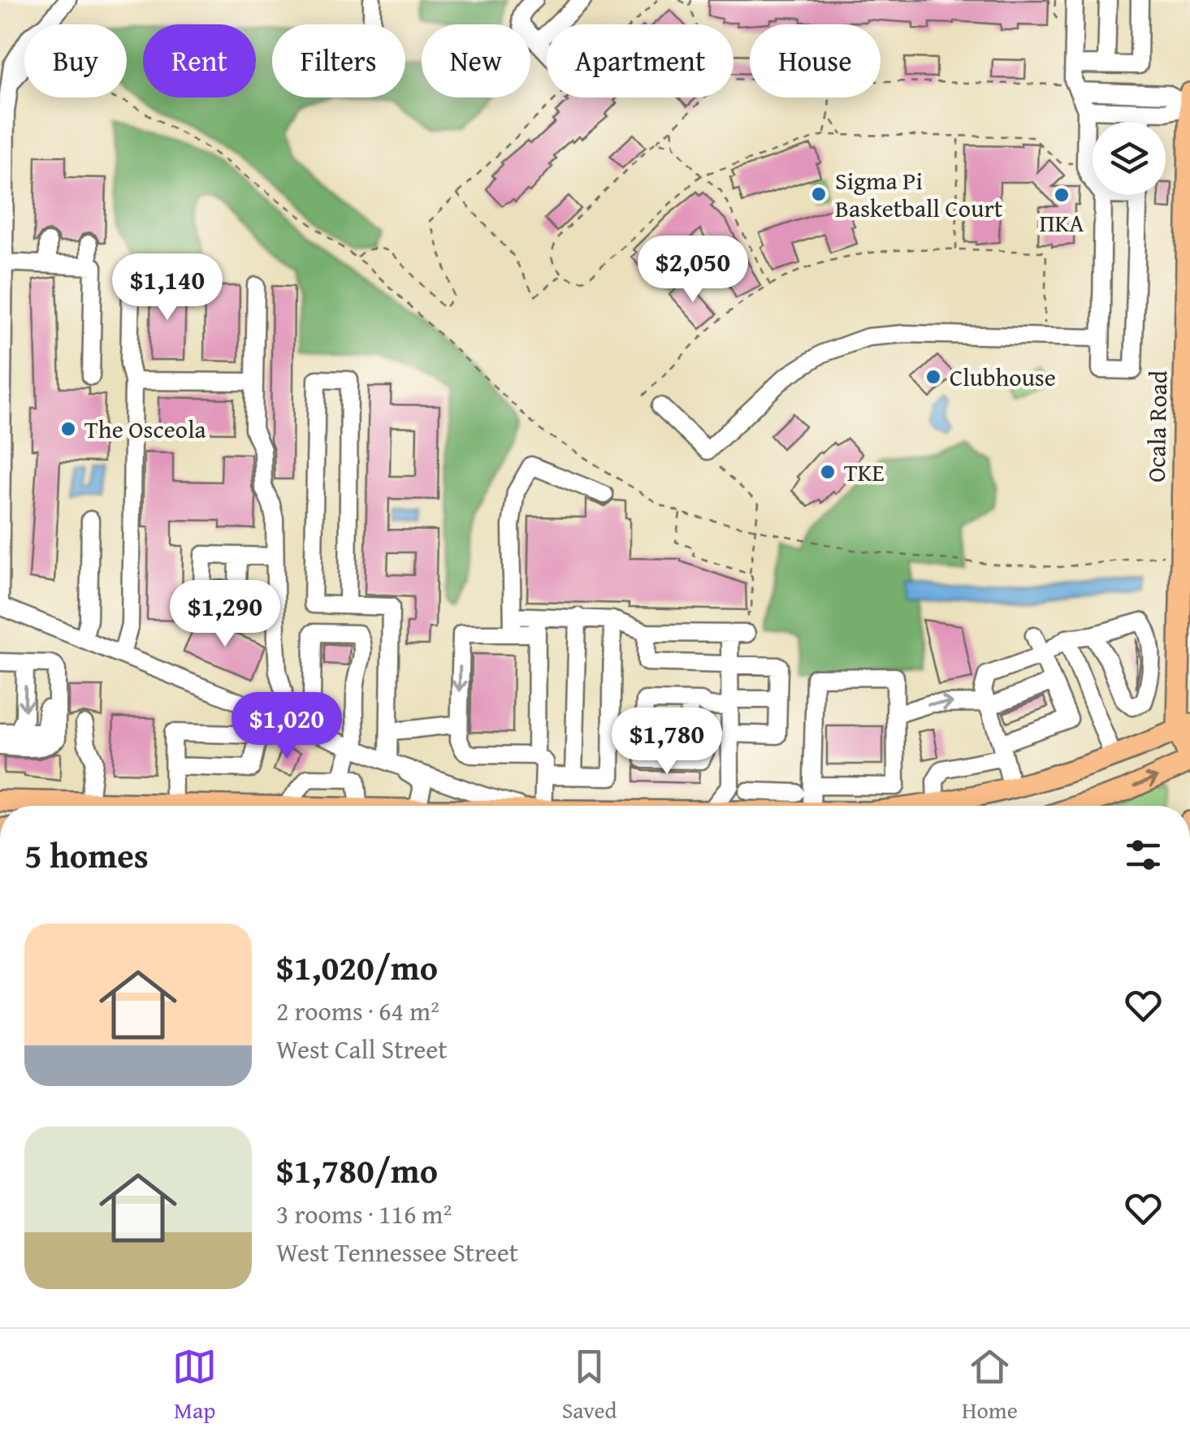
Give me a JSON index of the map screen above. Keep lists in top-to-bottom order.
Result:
{
  "streets": {
    "main road": ["Ocala Road"]
  },
  "places": [
    "Sigma Pi Basketball Court",
    "ΠΚΑ",
    "Clubhouse",
    "The Osceola",
    "TKE"
  ],
  "page": {
    "chip": [
      "Buy",
      "Rent",
      "Filters",
      "New",
      "Apartment",
      "House"
    ],
    "price": [
      "$2,050",
      "$1,140",
      "$1,290",
      "$1,020",
      "$1,780"
    ],
    "heading": "5 homes",
    "list": [
      {
        "name": "$1,020/mo",
        "note": "2 rooms · 64 m² · West Call Street"
      },
      {
        "name": "$1,780/mo",
        "note": "3 rooms · 116 m² · West Tennessee Street"
      }
    ],
    "tabs": ["Map", "Saved", "Home"]
  }
}
